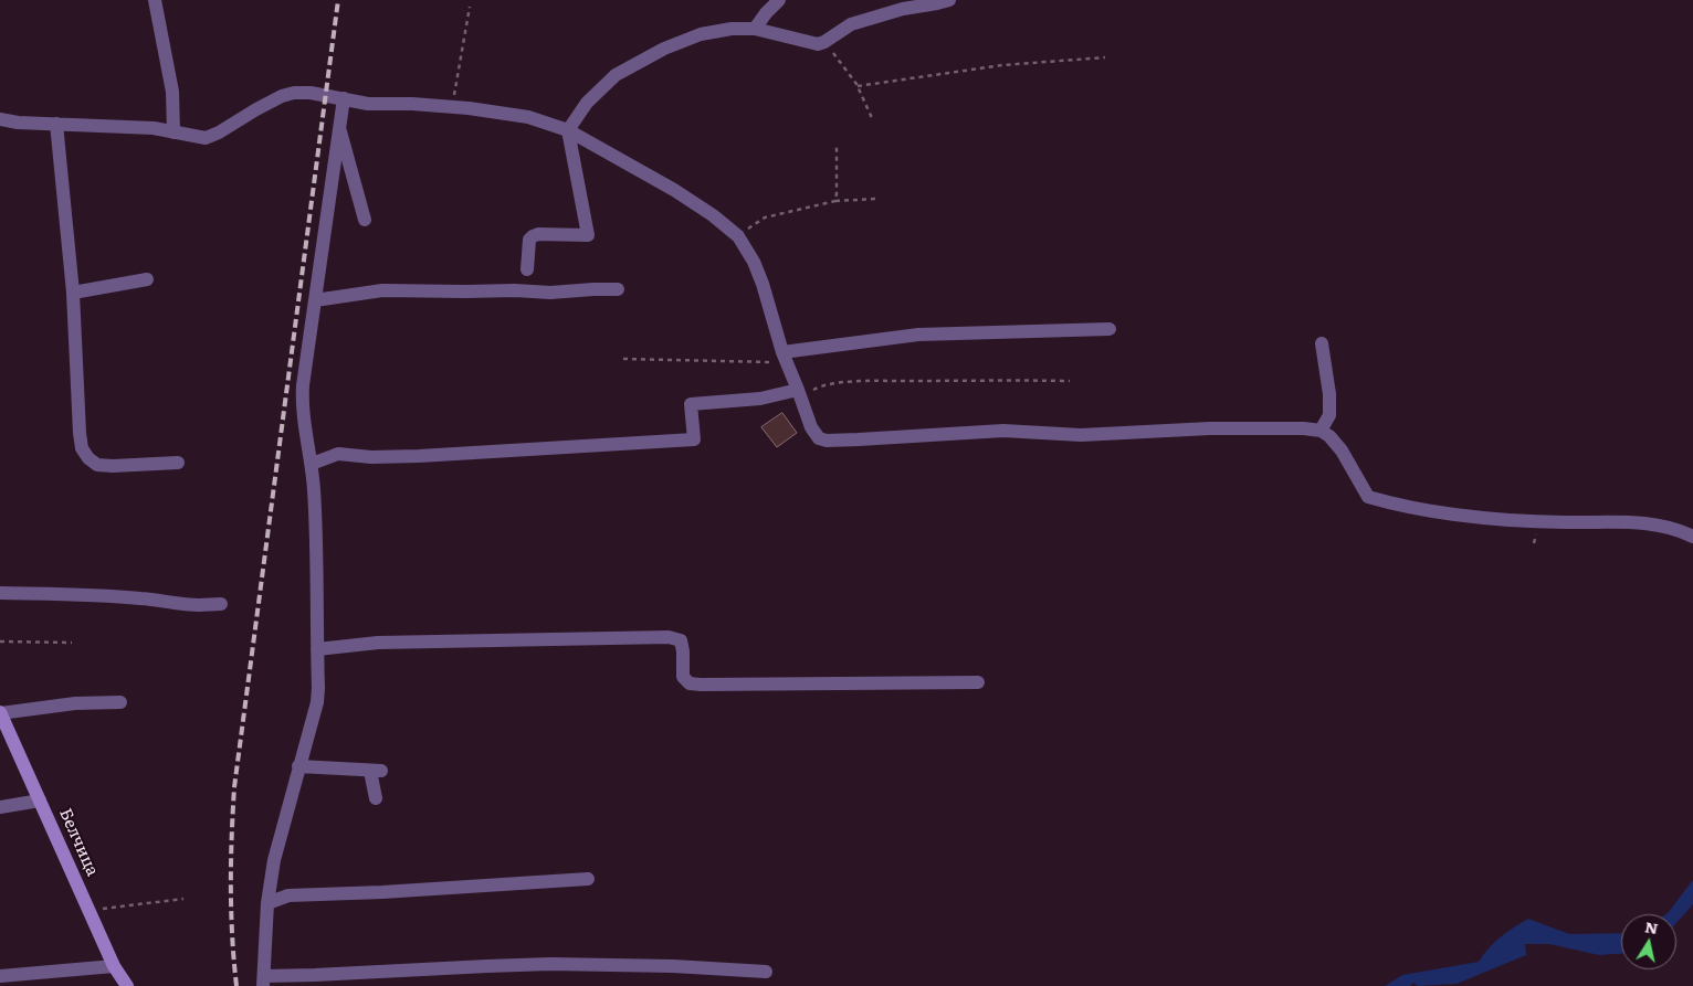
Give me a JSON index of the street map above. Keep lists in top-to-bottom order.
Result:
{
  "streets": {
    "main road": ["Белчица"]
  },
  "north": "top"
}
